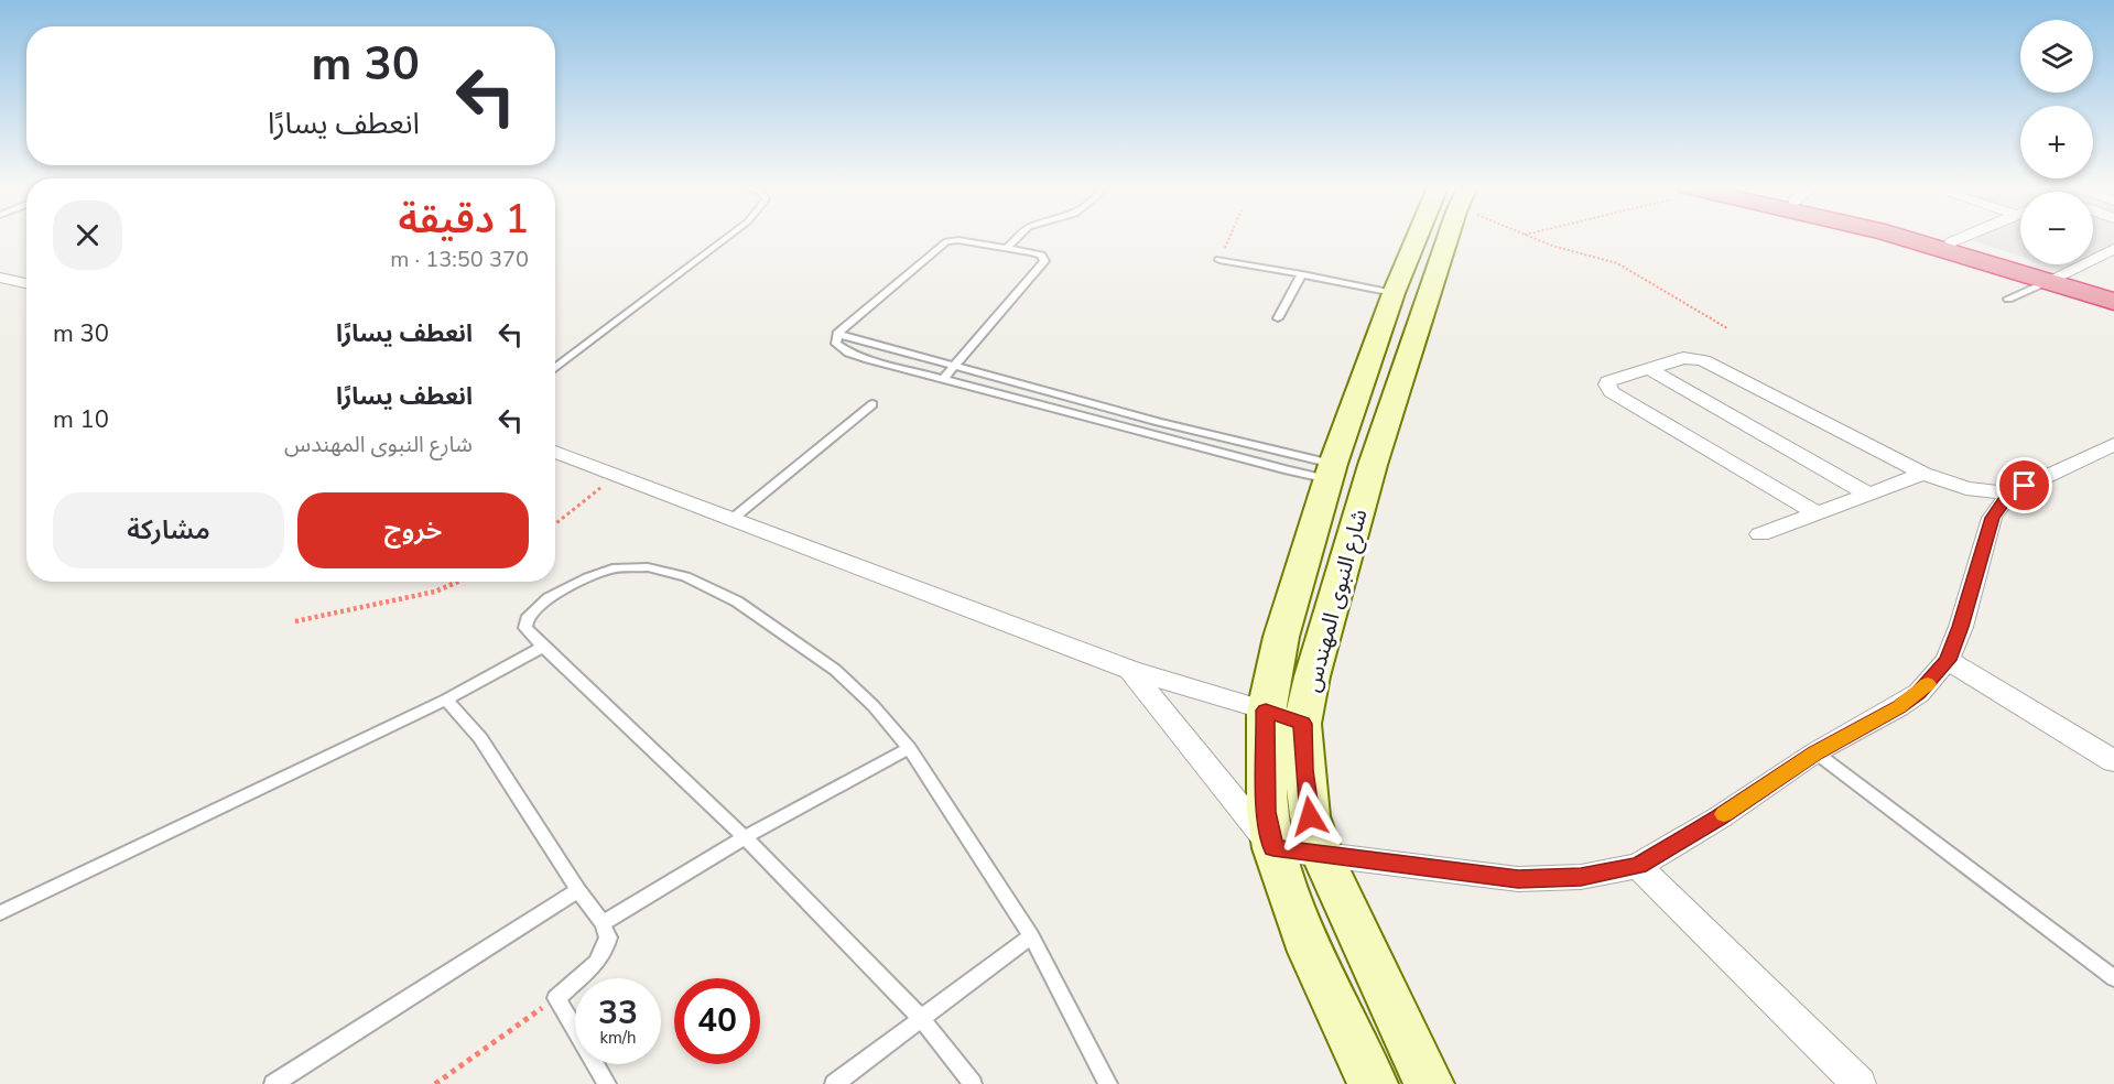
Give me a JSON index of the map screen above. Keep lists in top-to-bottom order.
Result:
{
  "streets": {
    "street": ["شارع النبوى المهندس"]
  },
  "page": {
    "map_buttons": ["+", "−"],
    "turn": ["30 m", "انعطف يسارًا"],
    "heading": ["1 دقيقة", "370 m · 13:50"],
    "list": [
      {
        "name": "انعطف يسارًا",
        "value": "30 m"
      },
      {
        "name": "انعطف يسارًا",
        "note": "شارع النبوى المهندس",
        "value": "10 m"
      }
    ],
    "buttons": ["خروج", "مشاركة"],
    "speed": "33 km/h",
    "limit": "40"
  }
}
